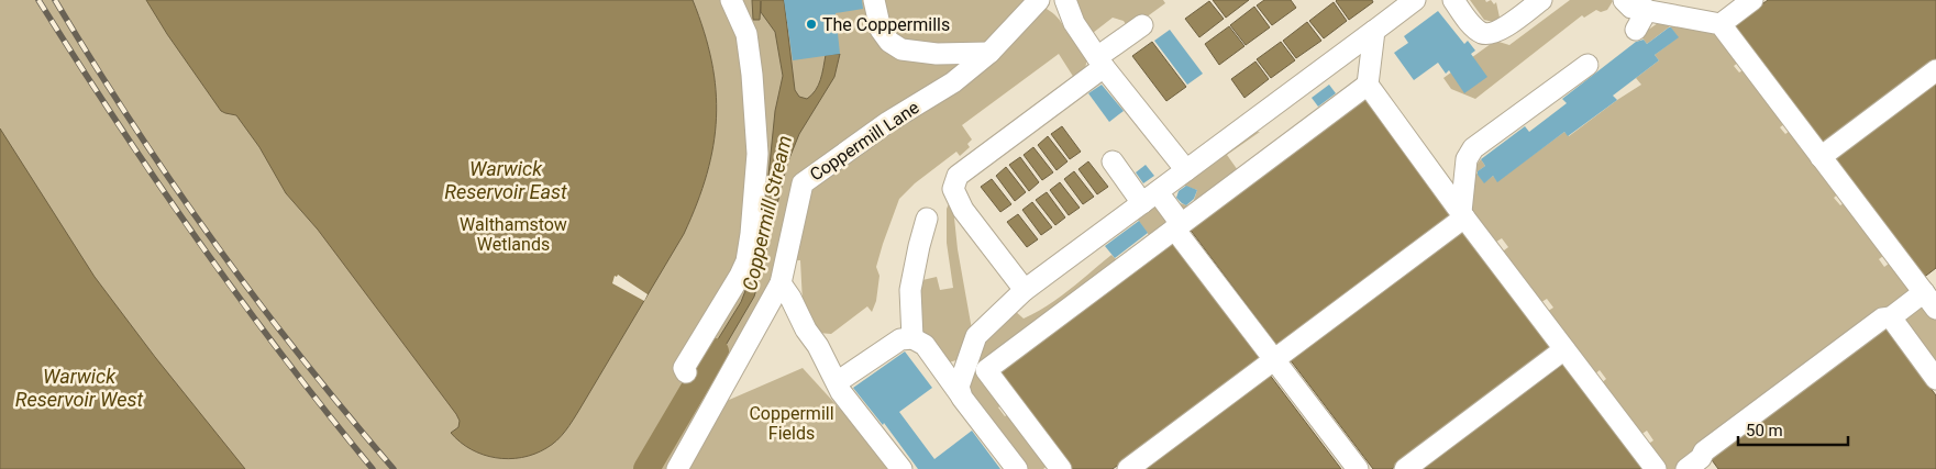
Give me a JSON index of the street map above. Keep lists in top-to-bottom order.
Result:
{
  "streets": {
    "street": ["Coppermill Lane"]
  },
  "water": ["Warwick Reservoir East", "Coppermill Stream", "Warwick Reservoir West"],
  "parks": ["Walthamstow Wetlands", "Coppermill Fields"],
  "places": ["The Coppermills"],
  "scale_bar": "50 m"
}
